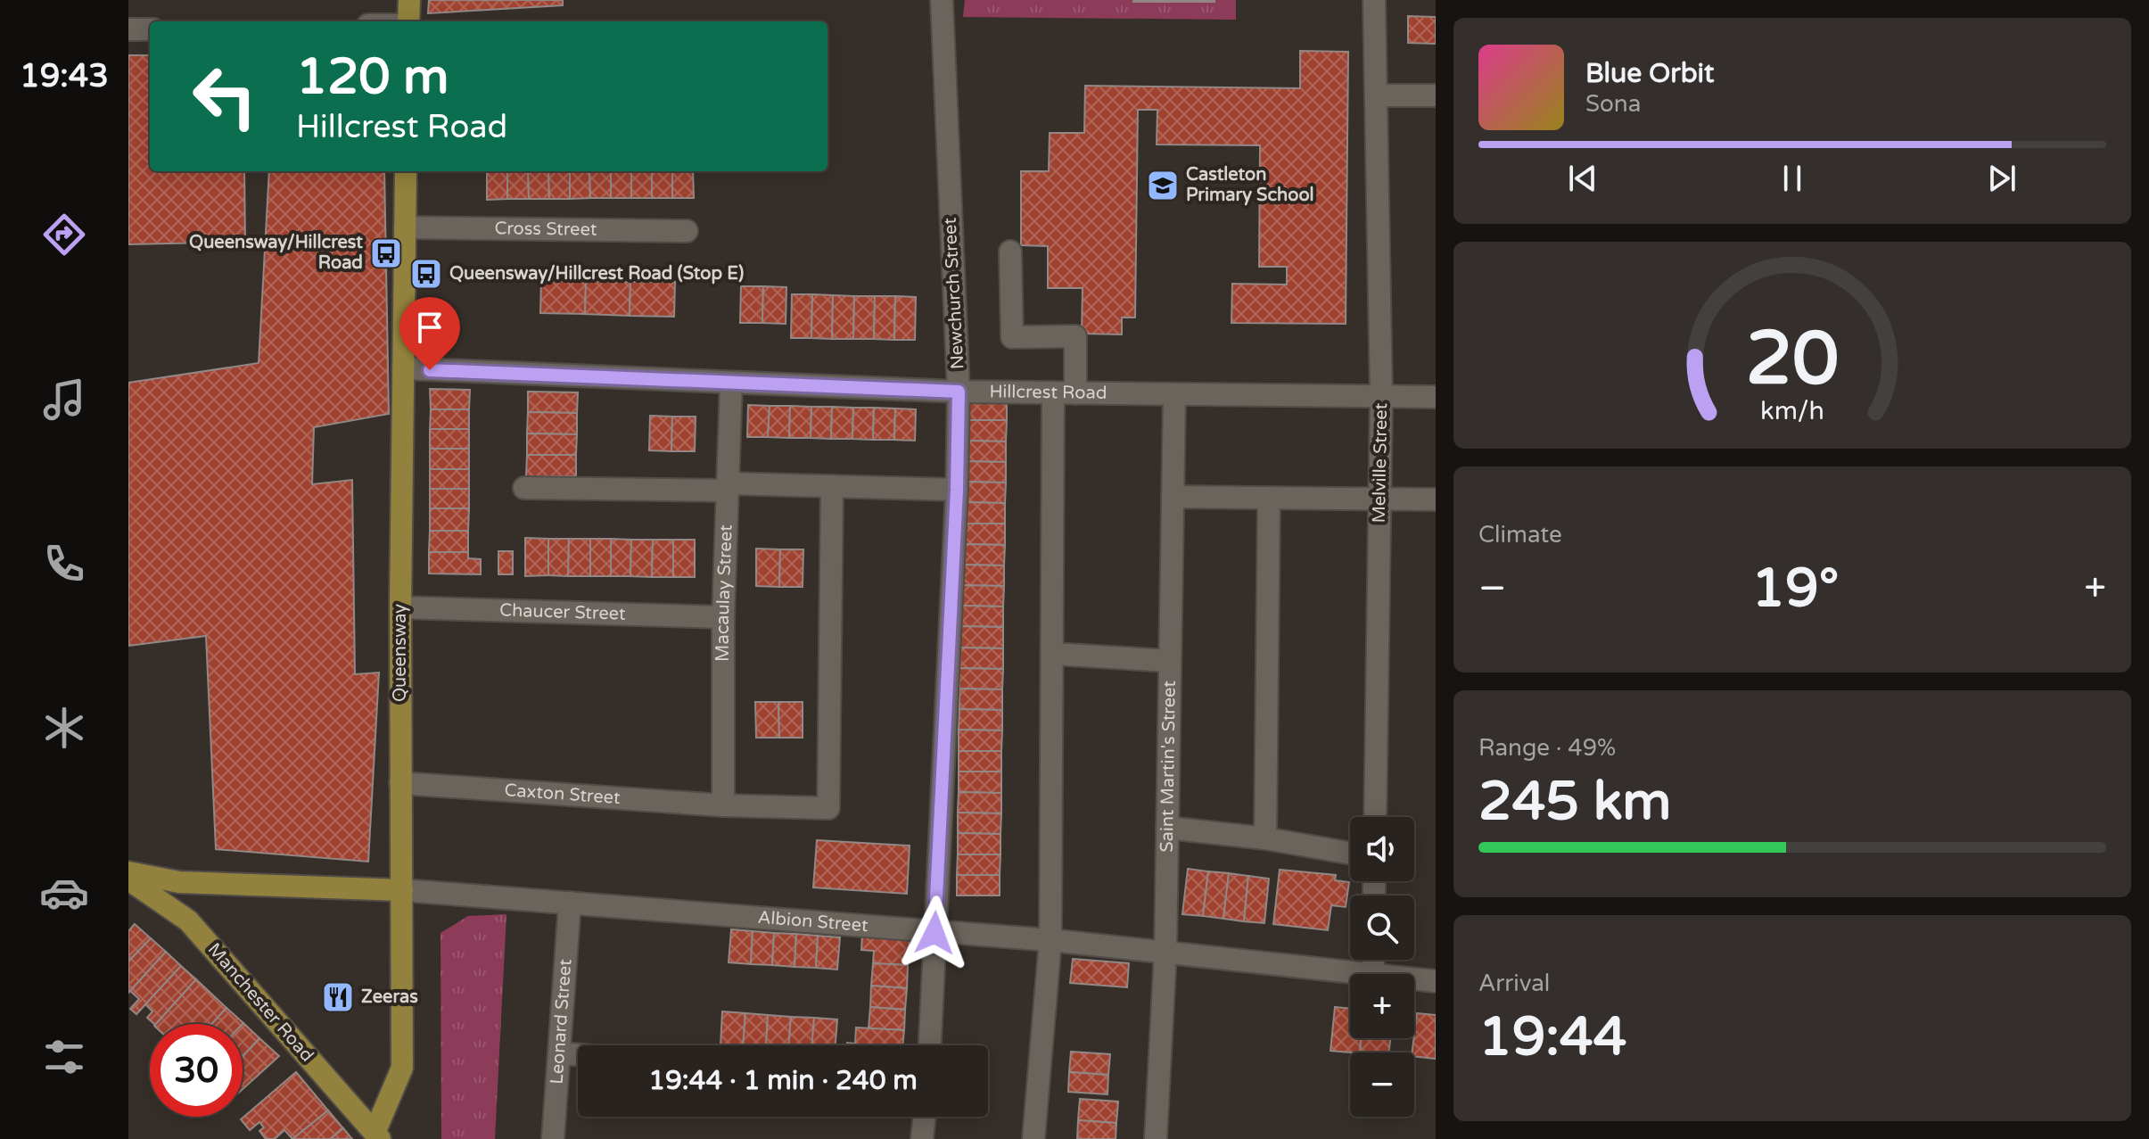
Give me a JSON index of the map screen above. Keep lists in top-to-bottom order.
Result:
{
  "streets": {
    "main road": ["Queensway", "Manchester Road"],
    "street": [
      "Cross Street",
      "Newchurch Street",
      "Hillcrest Road",
      "Melville Street",
      "Macaulay Street",
      "Chaucer Street",
      "Saint Martin's Street",
      "Caxton Street",
      "Albion Street",
      "Leonard Street"
    ]
  },
  "crossings": [
    ["Cross Street", "Queensway"],
    ["Newchurch Street", "Hillcrest Road"],
    ["Newchurch Street", "Albion Street"],
    ["Hillcrest Road", "Melville Street"],
    ["Hillcrest Road", "Macaulay Street"],
    ["Hillcrest Road", "Queensway"],
    ["Hillcrest Road", "Saint Martin's Street"],
    ["Macaulay Street", "Chaucer Street"],
    ["Macaulay Street", "Caxton Street"],
    ["Chaucer Street", "Queensway"],
    ["Queensway", "Caxton Street"],
    ["Queensway", "Albion Street"],
    ["Queensway", "Manchester Road"],
    ["Saint Martin's Street", "Albion Street"],
    ["Albion Street", "Leonard Street"]
  ],
  "places": {
    "school or university": ["Castleton Primary School"],
    "bus stop": ["Queensway/Hillcrest Road", "Queensway/Hillcrest Road (Stop E)"],
    "restaurant": ["Zeeras"]
  },
  "page": {
    "tabs": "19:43",
    "turn": ["120 m", "Hillcrest Road"],
    "song": ["Blue Orbit", "Sona"],
    "tile": [
      "Climate",
      ["Range · 49%", "245 km"],
      ["Arrival", "19:44"]
    ],
    "heat": ["−", "19°", "+"],
    "map_buttons": ["+", "−"],
    "limit": "30",
    "trip": "19:44 · 1 min · 240 m",
    "gauge": ["20", "km/h"]
  }
}
